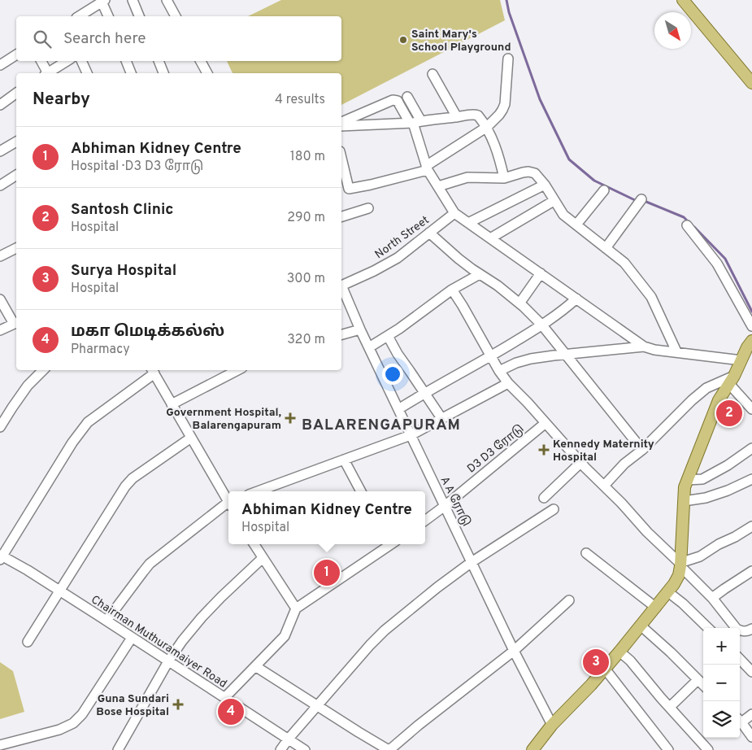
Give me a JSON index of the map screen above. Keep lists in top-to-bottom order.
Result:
{
  "streets": {
    "street": [
      "North Street",
      "D3 D3 ரோடு",
      "A A ரோடு",
      "Chairman Muthuramaiyer Road"
    ]
  },
  "crossings": [
    ["D3 D3 ரோடு", "A A ரோடு"]
  ],
  "districts": ["BALARENGAPURAM"],
  "places": {
    "other": ["Saint Mary's School Playground"],
    "health": ["Government Hospital, Balarengapuram", "Kennedy Maternity Hospital", "Guna Sundari Bose Hospital"]
  },
  "north": "bottom right",
  "page": {
    "search": "Search here",
    "heading": ["Nearby", "4 results"],
    "list": [
      {
        "mark": "1",
        "name": "Abhiman Kidney Centre",
        "note": "Hospital · D3 D3 ரோடு",
        "value": "180 m"
      },
      {
        "mark": "2",
        "name": "Santosh Clinic",
        "note": "Hospital",
        "value": "290 m"
      },
      {
        "mark": "3",
        "name": "Surya Hospital",
        "note": "Hospital",
        "value": "300 m"
      },
      {
        "mark": "4",
        "name": "மகா மெடிக்கல்ஸ்",
        "note": "Pharmacy",
        "value": "320 m"
      }
    ],
    "pins": [
      "2",
      "1",
      "3",
      "4"
    ],
    "popup": ["Abhiman Kidney Centre", "Hospital"],
    "map_buttons": ["+", "−"]
  }
}
